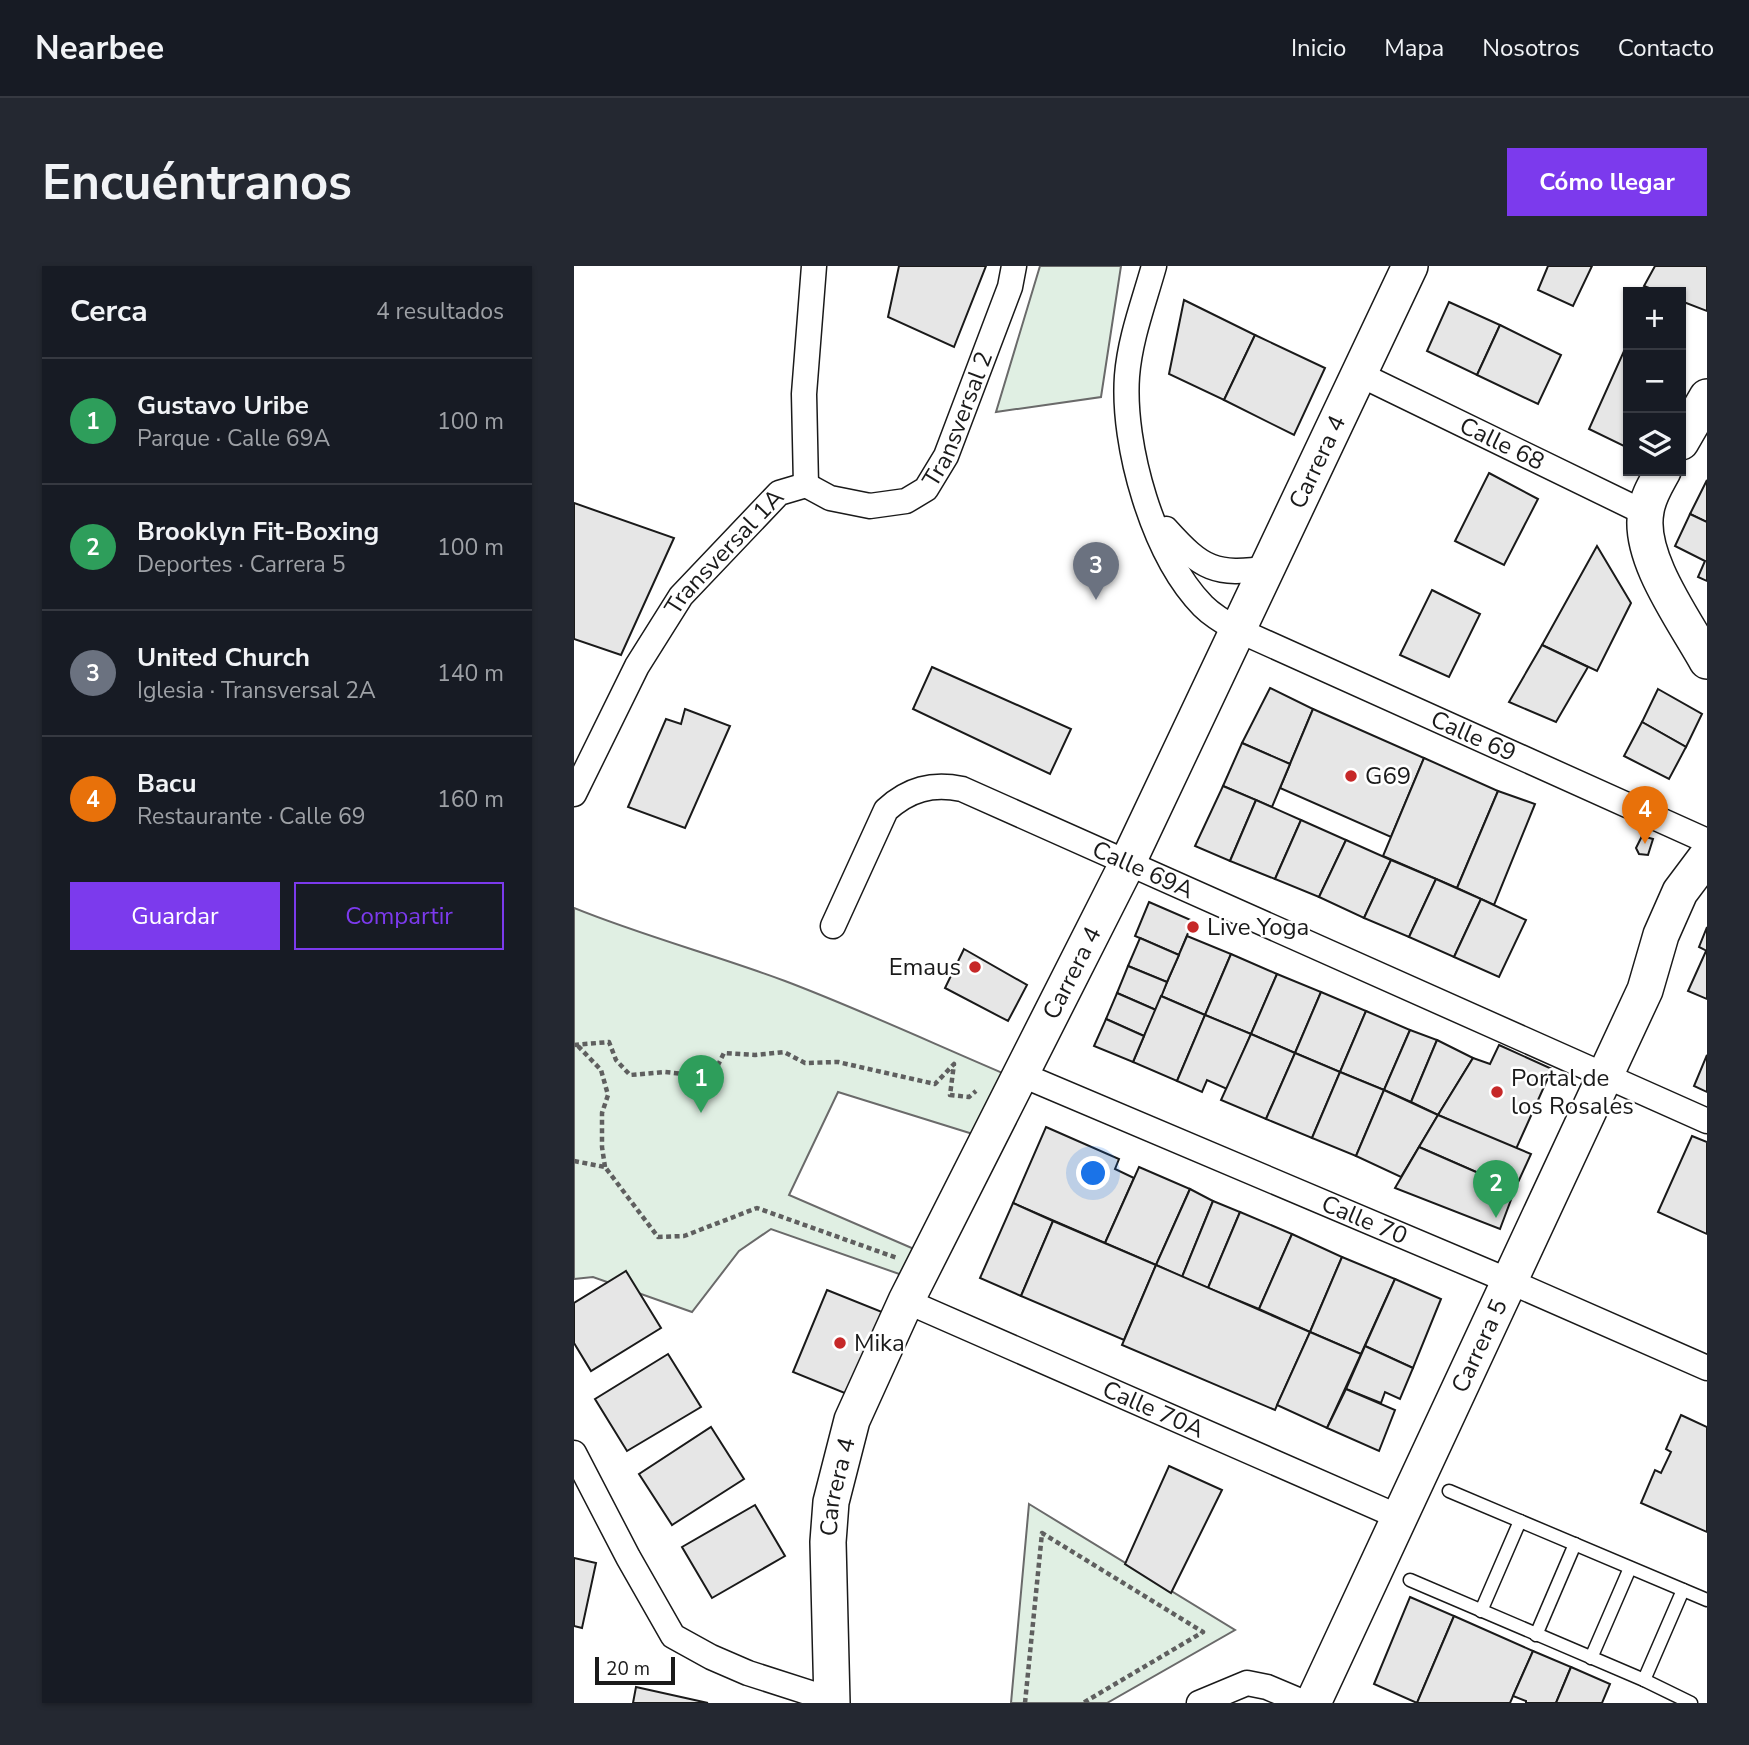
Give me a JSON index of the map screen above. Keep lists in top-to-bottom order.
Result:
{
  "streets": {
    "street": [
      "Transversal 2",
      "Calle 68",
      "Carrera 4",
      "Transversal 1A",
      "Calle 69",
      "Calle 69A",
      "Calle 70",
      "Carrera 5",
      "Calle 70A"
    ]
  },
  "crossings": [
    ["Transversal 2", "Transversal 1A"],
    ["Calle 68", "Carrera 4"],
    ["Carrera 4", "Calle 69"],
    ["Carrera 4", "Calle 69A"],
    ["Carrera 4", "Calle 70"],
    ["Carrera 4", "Calle 70A"],
    ["Calle 69A", "Carrera 5"],
    ["Calle 70", "Carrera 5"],
    ["Carrera 5", "Calle 70A"]
  ],
  "places": [
    "G69",
    "Live Yoga",
    "Emaus",
    "Portal de los Rosales",
    "Mika"
  ],
  "scale_bar": "20 m",
  "page": {
    "header": "Nearbee",
    "nav": [
      "Inicio",
      "Mapa",
      "Nosotros",
      "Contacto"
    ],
    "buttons": [
      "Cómo llegar",
      ["Guardar", "Compartir"]
    ],
    "title": "Encuéntranos",
    "heading": ["Cerca", "4 resultados"],
    "map_buttons": ["+", "−"],
    "list": [
      {
        "mark": "1",
        "name": "Gustavo Uribe",
        "note": "Parque · Calle 69A",
        "value": "100 m"
      },
      {
        "mark": "2",
        "name": "Brooklyn Fit-Boxing",
        "note": "Deportes · Carrera 5",
        "value": "100 m"
      },
      {
        "mark": "3",
        "name": "United Church",
        "note": "Iglesia · Transversal 2A",
        "value": "140 m"
      },
      {
        "mark": "4",
        "name": "Bacu",
        "note": "Restaurante · Calle 69",
        "value": "160 m"
      }
    ],
    "pins": [
      "3",
      "4",
      "1",
      "2"
    ],
    "scale": "20 m"
  }
}
